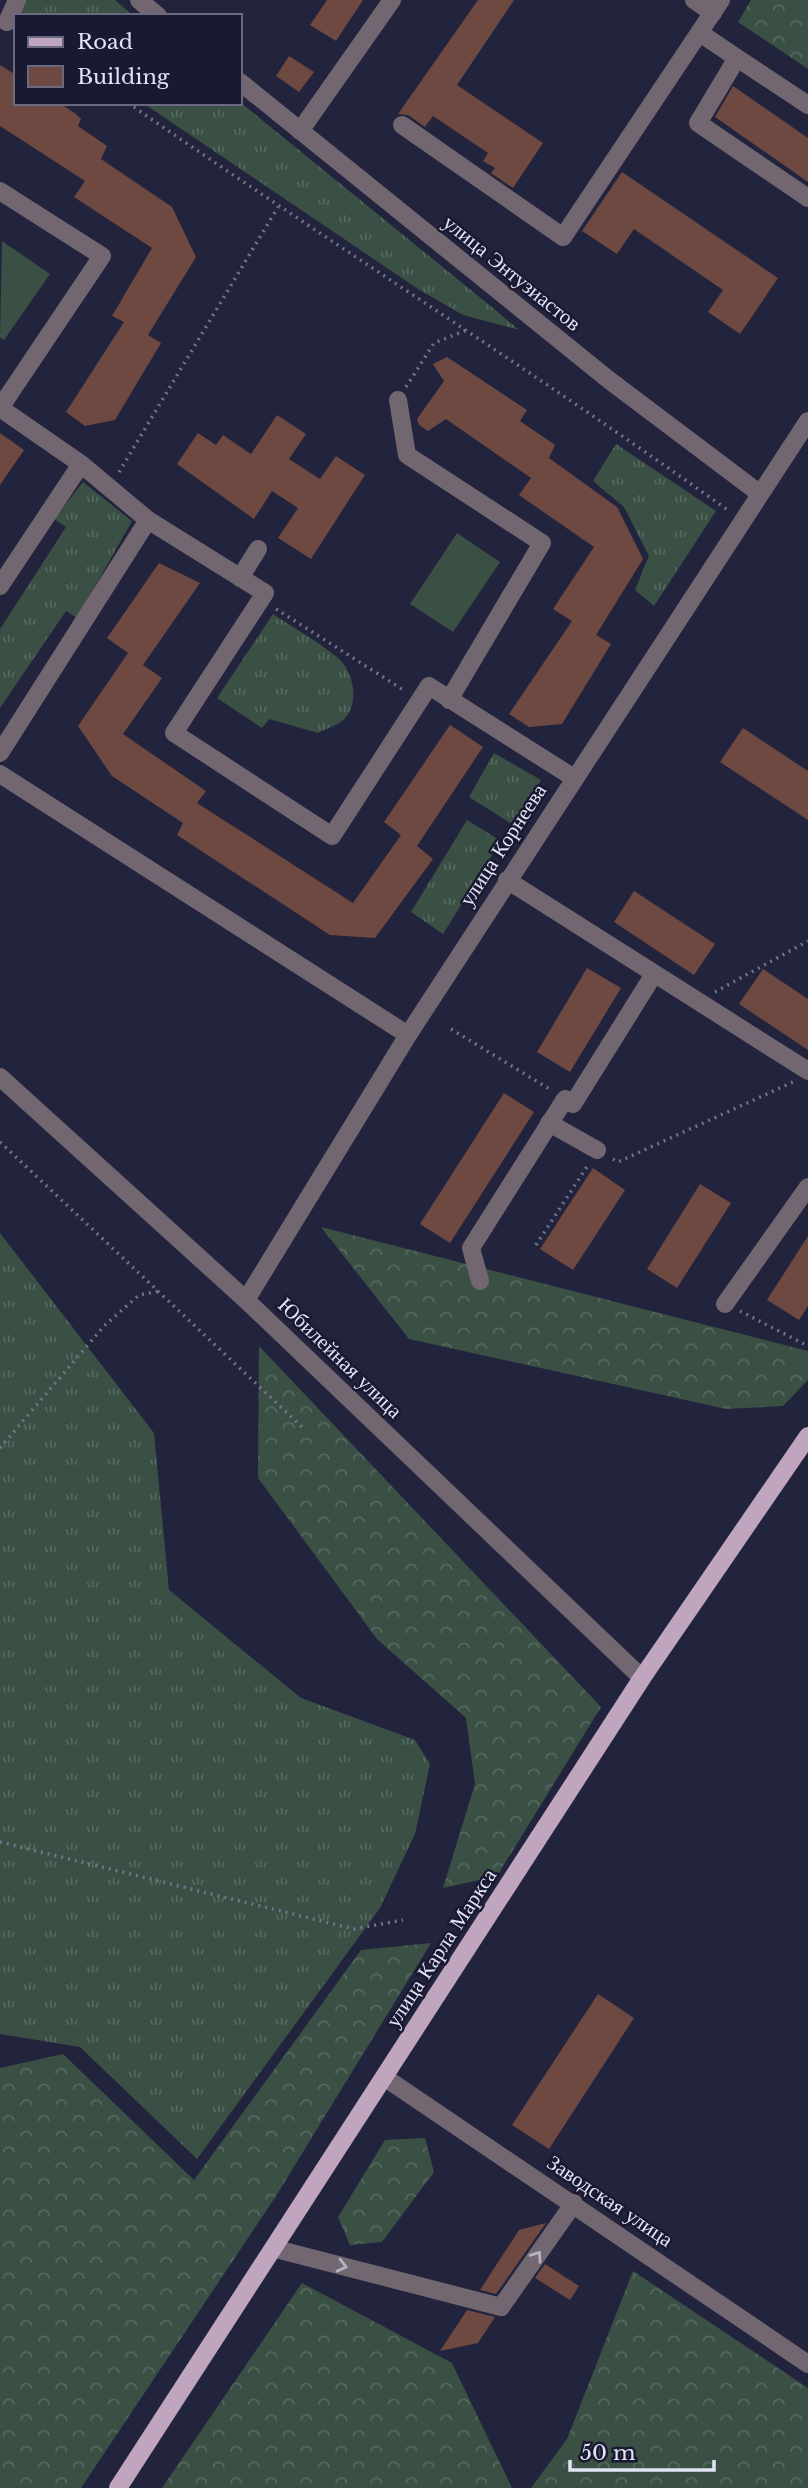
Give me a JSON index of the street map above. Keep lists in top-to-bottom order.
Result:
{
  "streets": {
    "main road": ["улица Карла Маркса"],
    "street": [
      "улица Энтузиастов",
      "улица Корнеева",
      "Юбилейная улица",
      "Заводская улица"
    ]
  },
  "crossings": [
    ["улица Энтузиастов", "улица Корнеева"],
    ["улица Корнеева", "Юбилейная улица"],
    ["Юбилейная улица", "улица Карла Маркса"],
    ["улица Карла Маркса", "Заводская улица"]
  ],
  "legend": ["Road", "Building"],
  "scale_bar": "50 m"
}
